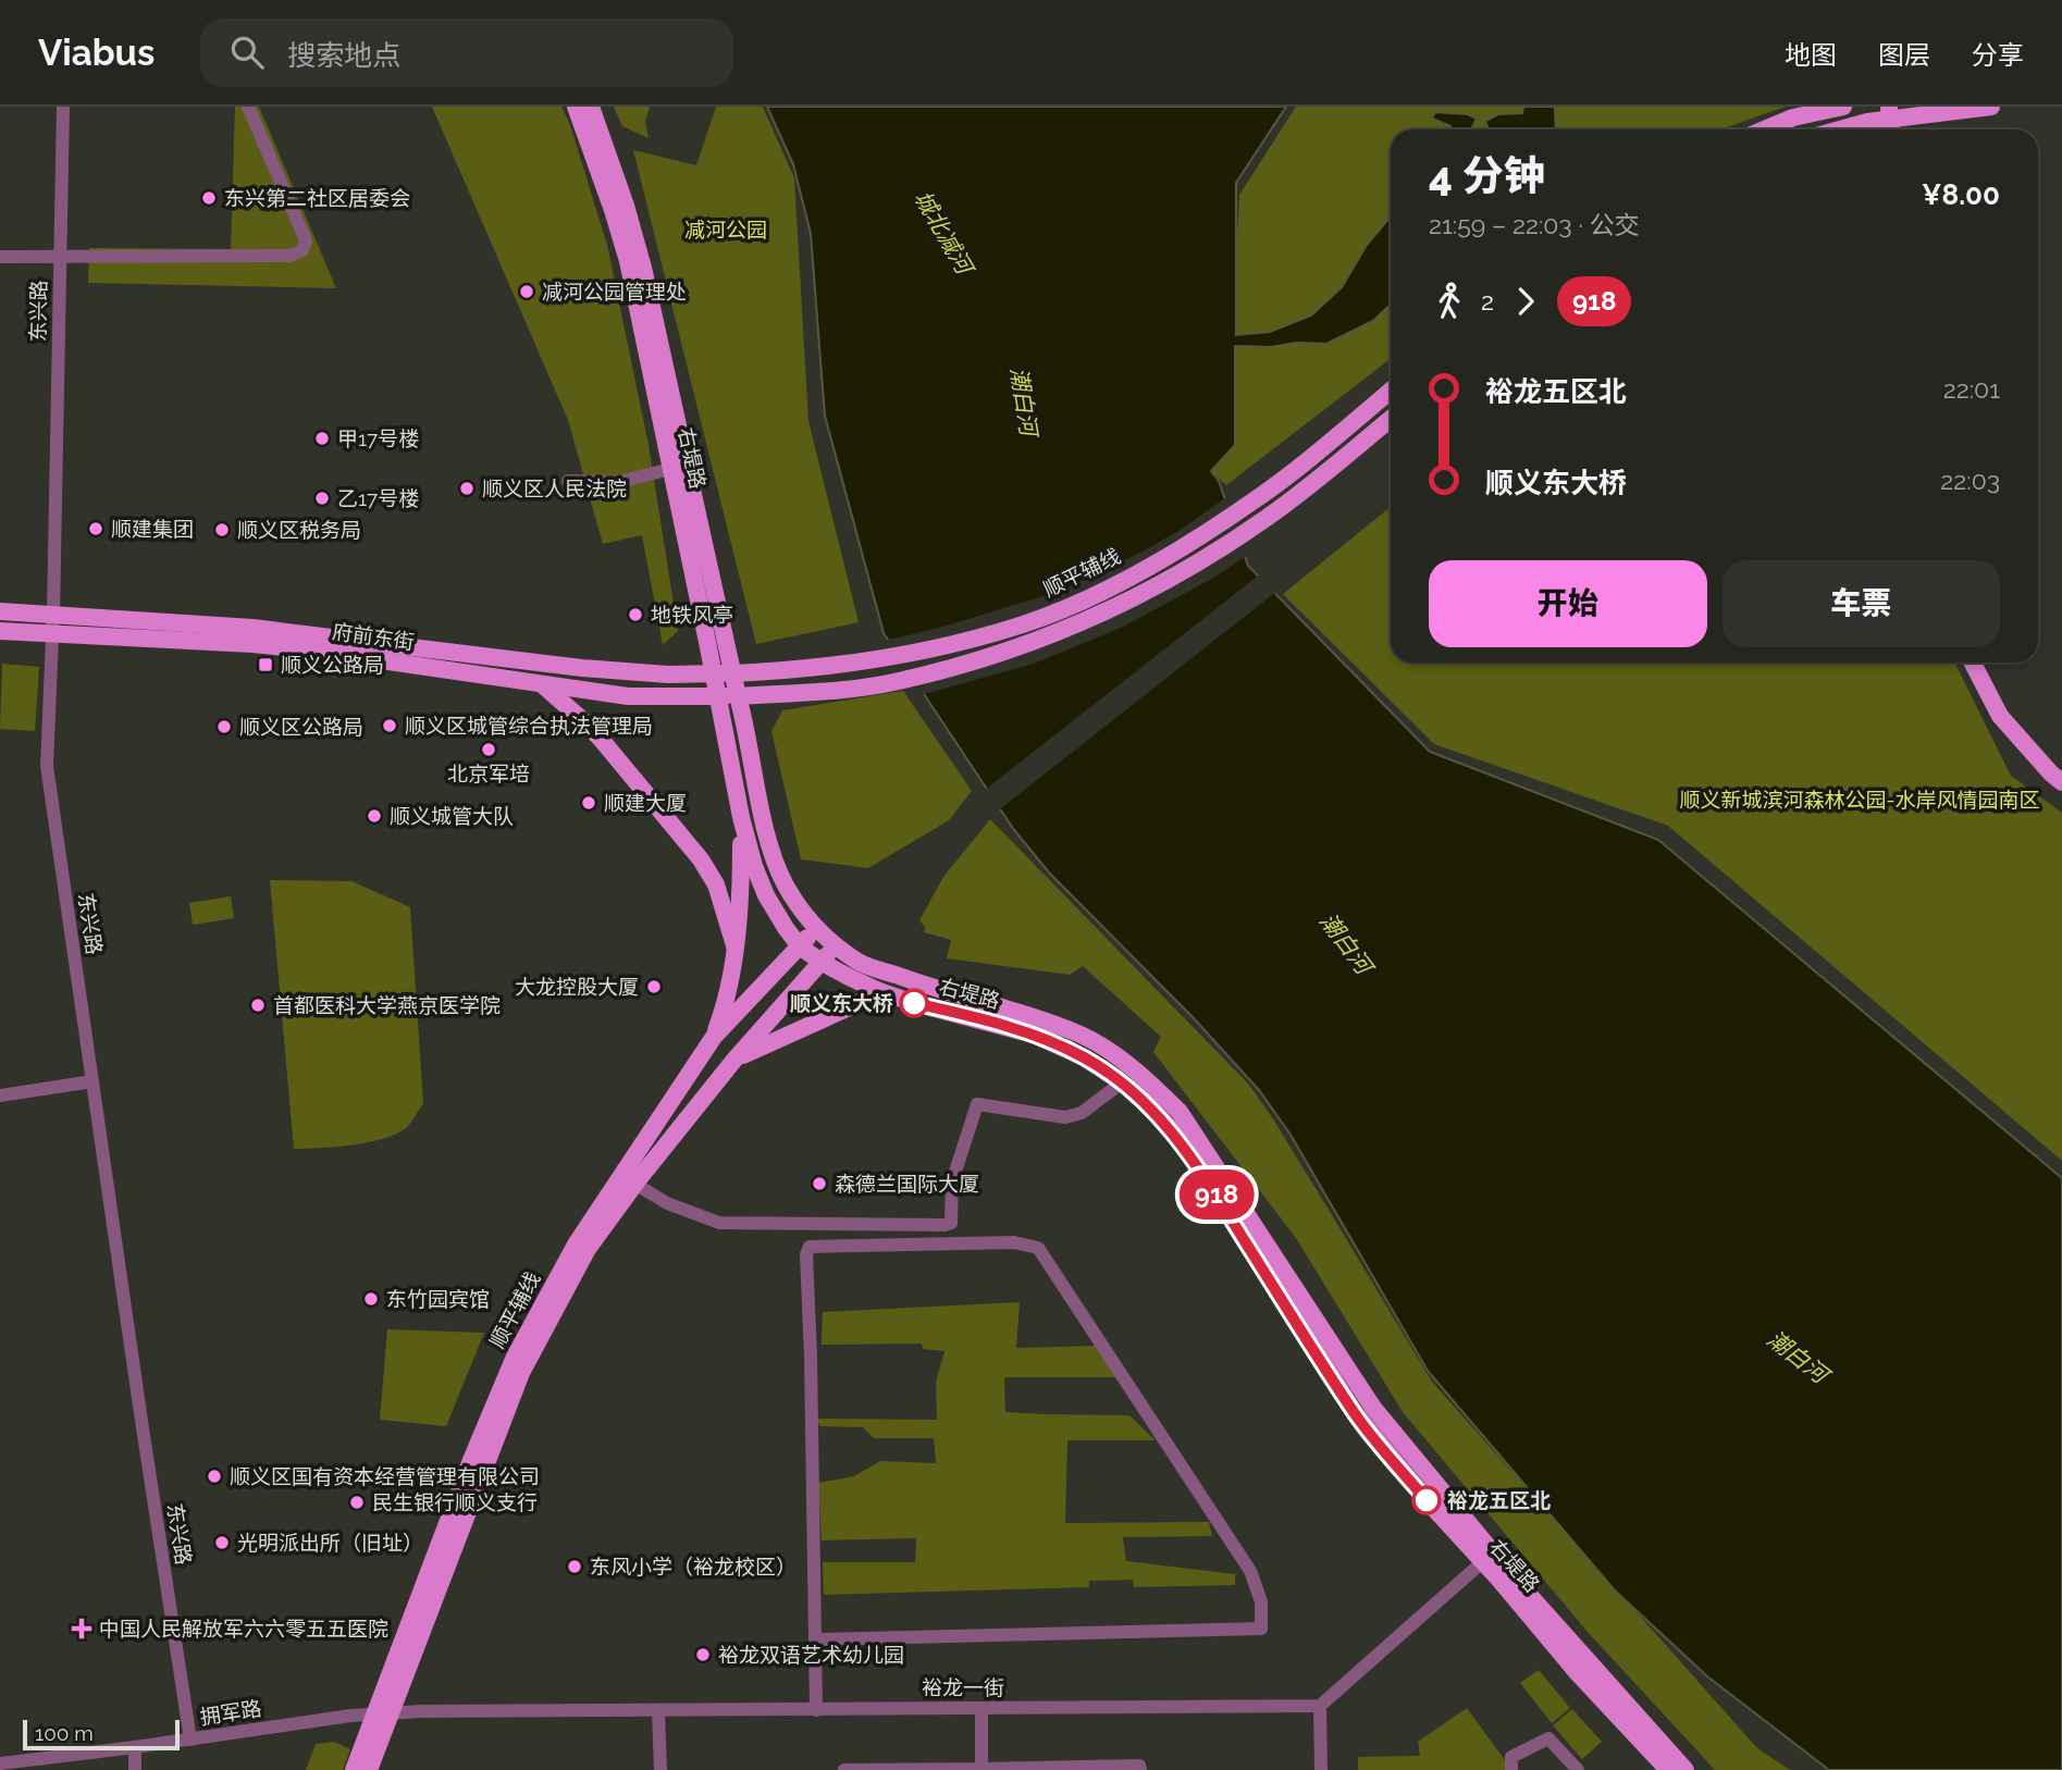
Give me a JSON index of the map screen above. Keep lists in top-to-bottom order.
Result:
{
  "streets": {
    "main road": ["右堤路", "顺平辅线", "府前东街"],
    "street": ["东兴路", "裕龙一街", "拥军路"]
  },
  "crossings": [
    ["东兴路", "府前东街"],
    ["东兴路", "拥军路"],
    ["右堤路", "顺平辅线"],
    ["右堤路", "府前东街"],
    ["顺平辅线", "府前东街"],
    ["顺平辅线", "裕龙一街"],
    ["顺平辅线", "拥军路"],
    ["裕龙一街", "拥军路"]
  ],
  "water": ["城北减河", "潮白河"],
  "parks": ["减河公园", "顺义新城滨河森林公园-水岸风情园南区"],
  "places": {
    "other": [
      "东兴第二社区居委会",
      "减河公园管理处",
      "甲17号楼",
      "顺义区人民法院",
      "乙17号楼",
      "顺建集团",
      "顺义区税务局",
      "地铁风亭",
      "顺义区城管综合执法管理局",
      "顺义区公路局",
      "北京军培",
      "顺建大厦",
      "顺义城管大队",
      "大龙控股大厦",
      "顺义东大桥",
      "首都医科大学燕京医学院",
      "森德兰国际大厦",
      "东竹园宾馆",
      "顺义区国有资本经营管理有限公司",
      "裕龙五区北",
      "民生银行顺义支行",
      "光明派出所（旧址）",
      "东风小学（裕龙校区）",
      "裕龙双语艺术幼儿园"
    ],
    "transit": ["顺义公路局"],
    "health": ["中国人民解放军六六零五五医院"]
  },
  "lines": ["bus line 918"],
  "scale_bar": "100 m",
  "page": {
    "header": "Viabus",
    "search": "搜索地点",
    "nav": ["地图", "图层", "分享"],
    "on_map": "918",
    "heading": ["4 分钟", "21:59 – 22:03 · 公交", "¥8.00"],
    "legs": ["2", "918"],
    "list": [
      {
        "name": "裕龙五区北",
        "value": "22:01"
      },
      {
        "name": "顺义东大桥",
        "value": "22:03"
      }
    ],
    "buttons": ["开始", "车票"],
    "scale": "100 m"
  }
}
